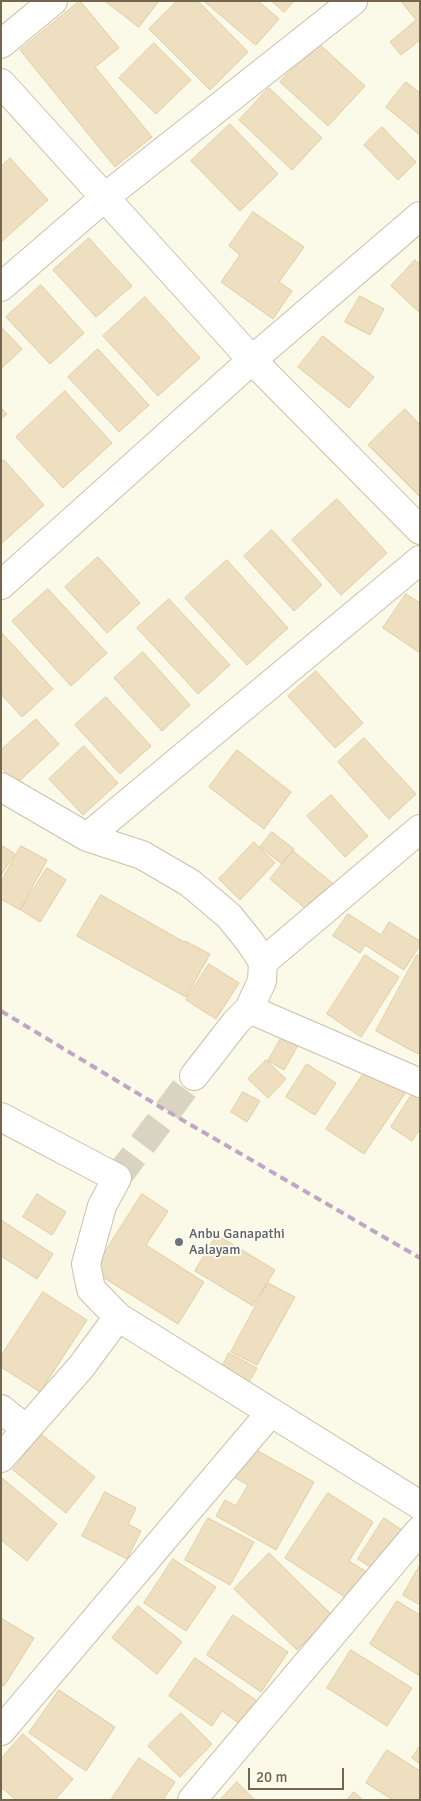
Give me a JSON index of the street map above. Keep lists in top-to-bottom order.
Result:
{
  "places": ["Anbu Ganapathi Aalayam"],
  "scale_bar": "20 m"
}
